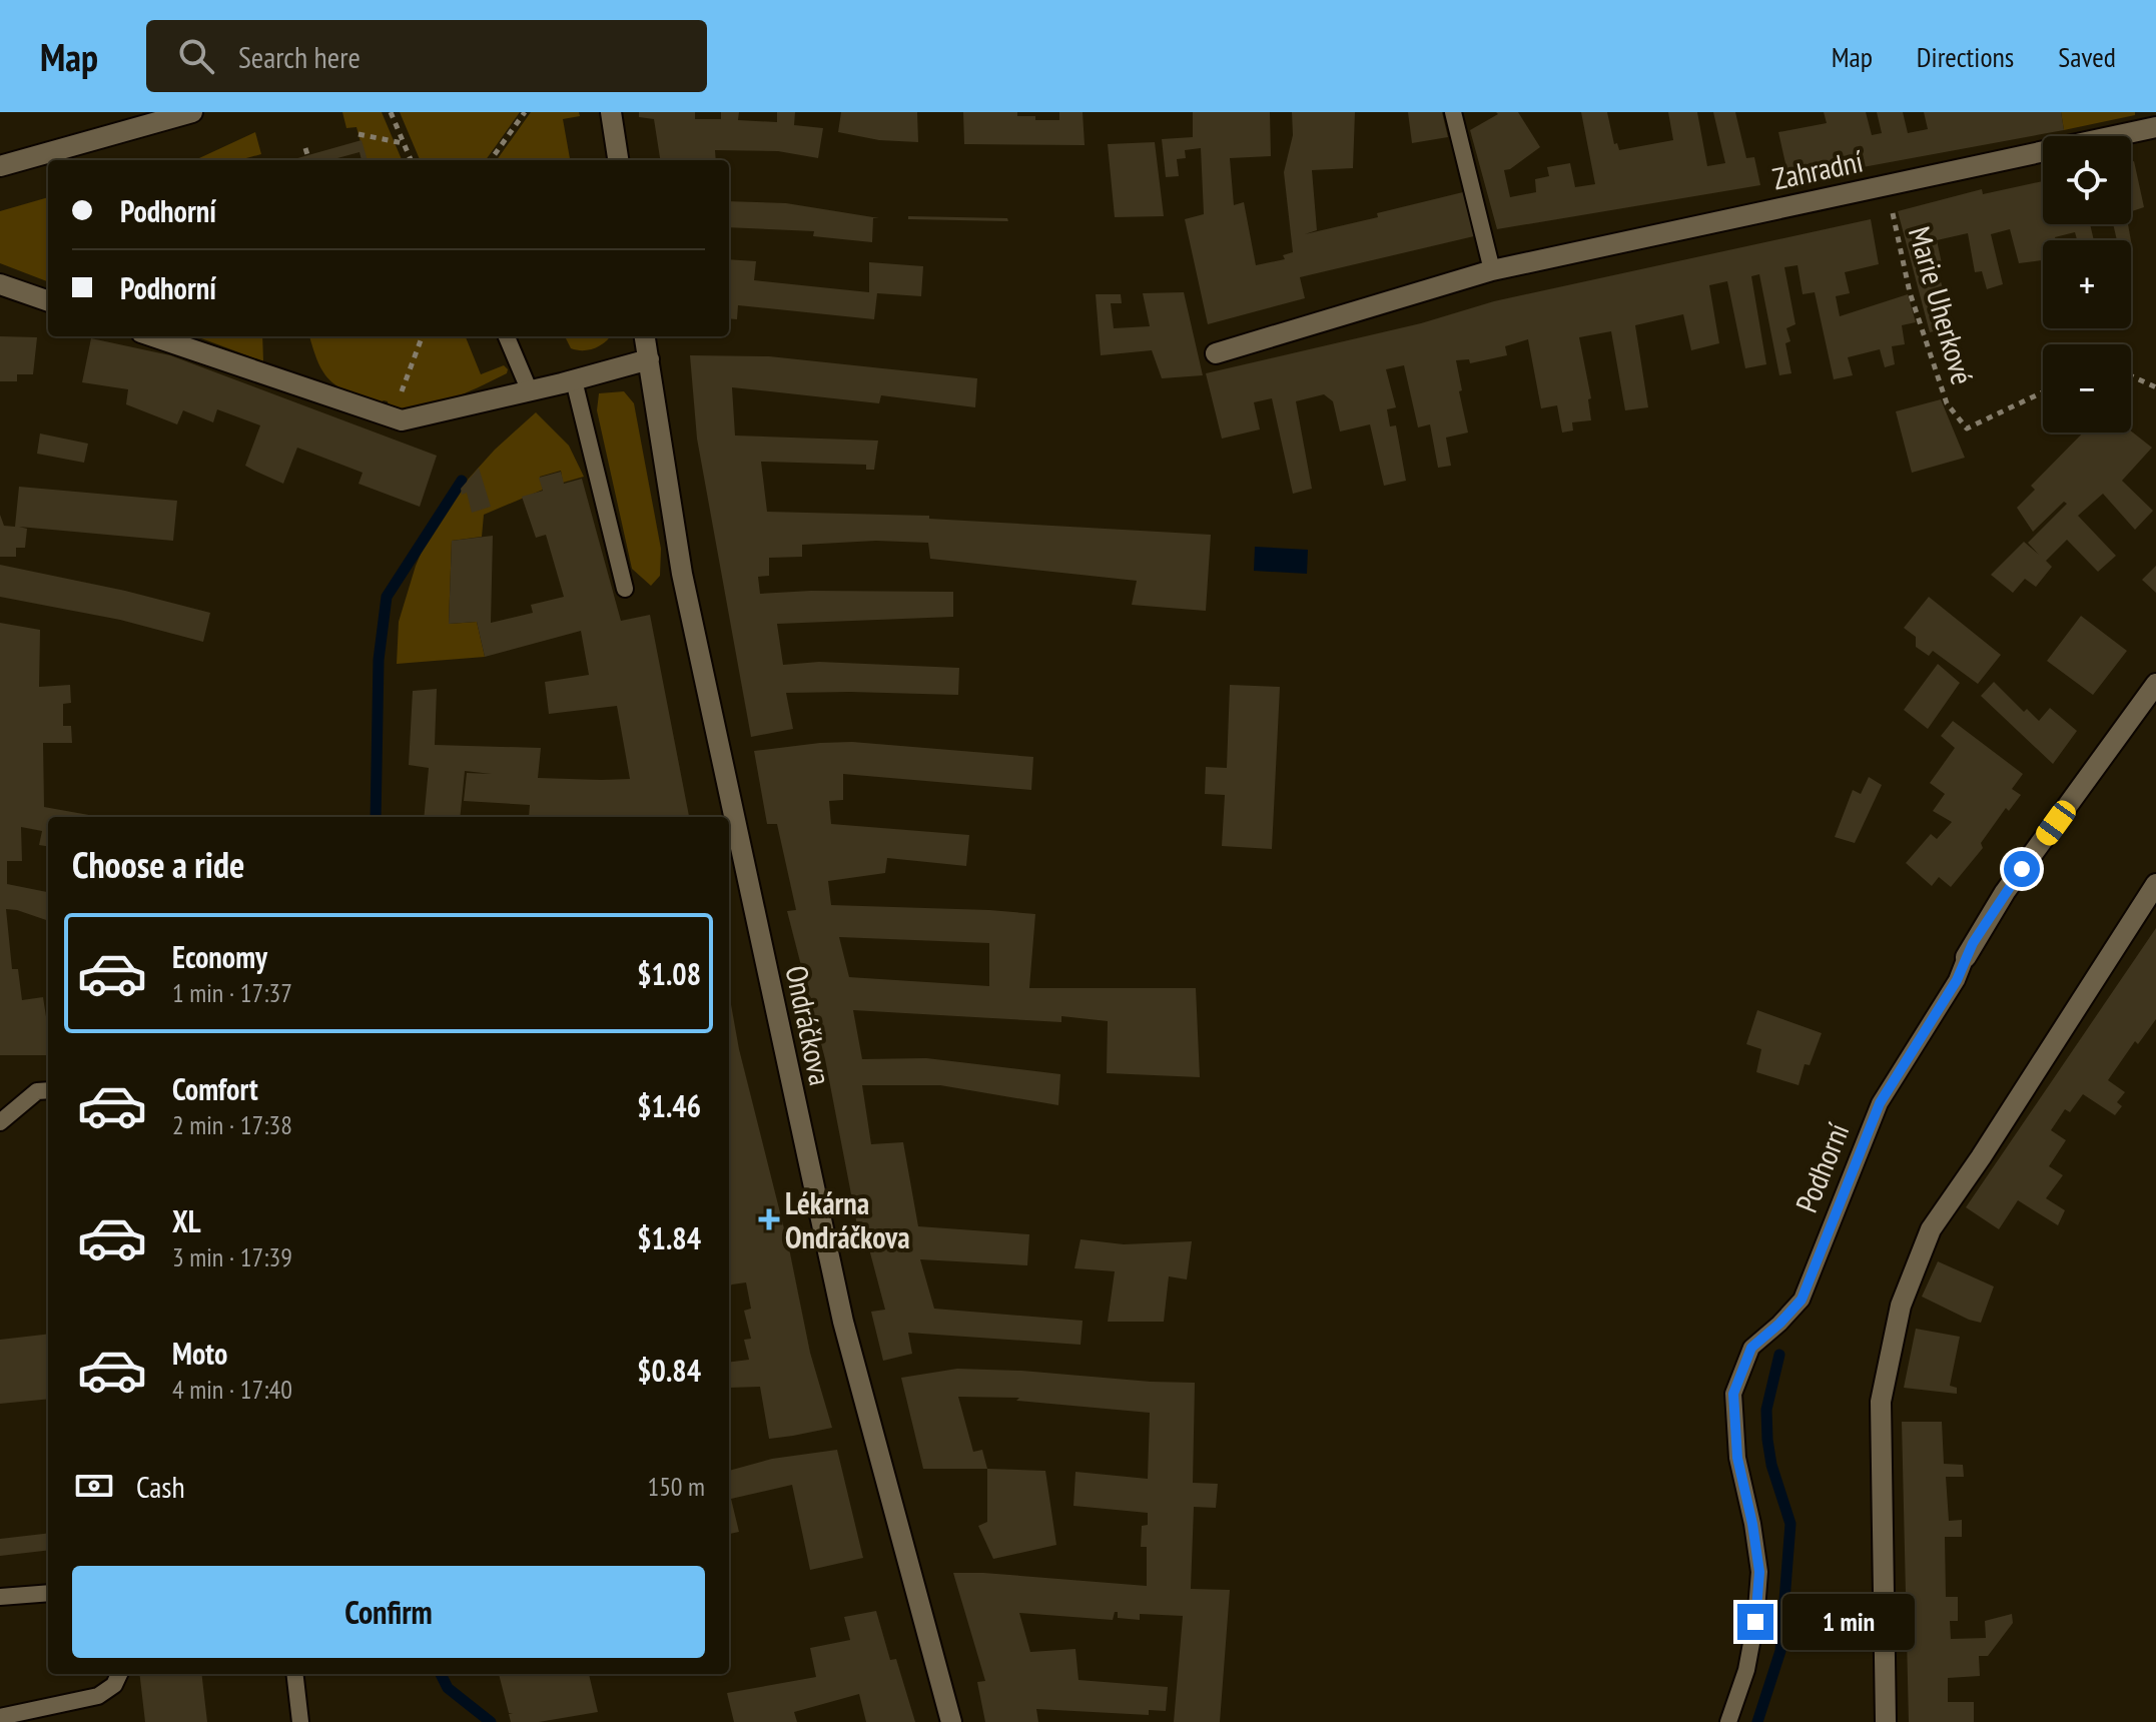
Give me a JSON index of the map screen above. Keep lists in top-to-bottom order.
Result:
{
  "streets": {
    "street": ["Zahradní", "Ondráčkova", "Podhorní"],
    "path": ["Marie Uherkové"]
  },
  "crossings": [
    ["Zahradní", "Marie Uherkové"]
  ],
  "places": {
    "health": ["Lékárna Ondráčkova"]
  },
  "page": {
    "header": "Map",
    "search": "Search here",
    "nav": ["Map", "Directions", "Saved"],
    "map_buttons": ["+", "−"],
    "banner": ["Podhorní", "Podhorní"],
    "heading": "Choose a ride",
    "list": [
      {
        "name": "Economy",
        "note": "1 min · 17:37",
        "value": "$1.08"
      },
      {
        "name": "Comfort",
        "note": "2 min · 17:38",
        "value": "$1.46"
      },
      {
        "name": "XL",
        "note": "3 min · 17:39",
        "value": "$1.84"
      },
      {
        "name": "Moto",
        "note": "4 min · 17:40",
        "value": "$0.84"
      }
    ],
    "pay": ["Cash", "150 m"],
    "buttons": "Confirm",
    "bubble": "1 min"
  }
}
